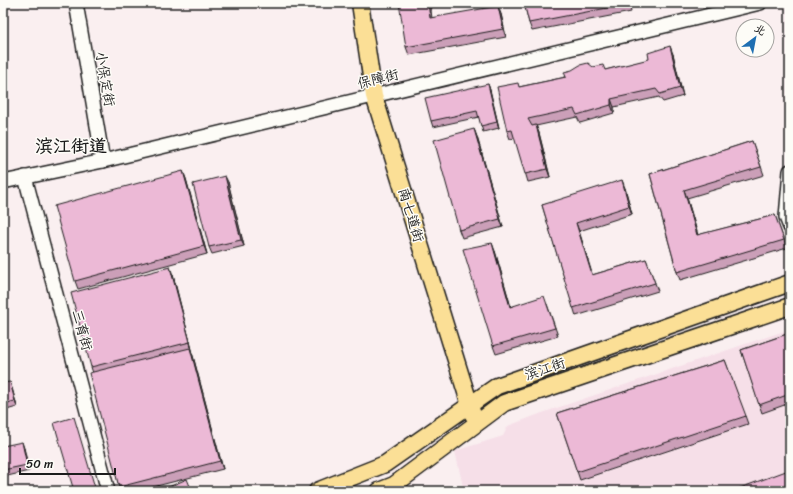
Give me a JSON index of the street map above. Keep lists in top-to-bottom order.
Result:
{
  "streets": {
    "main road": ["南七道街", "滨江街"],
    "street": ["小保定街", "保障街", "三育街"]
  },
  "crossings": [
    ["小保定街", "保障街"],
    ["保障街", "南七道街"],
    ["保障街", "三育街"],
    ["南七道街", "滨江街"]
  ],
  "districts": ["滨江街道"],
  "scale_bar": "50 m",
  "north": "top right"
}
